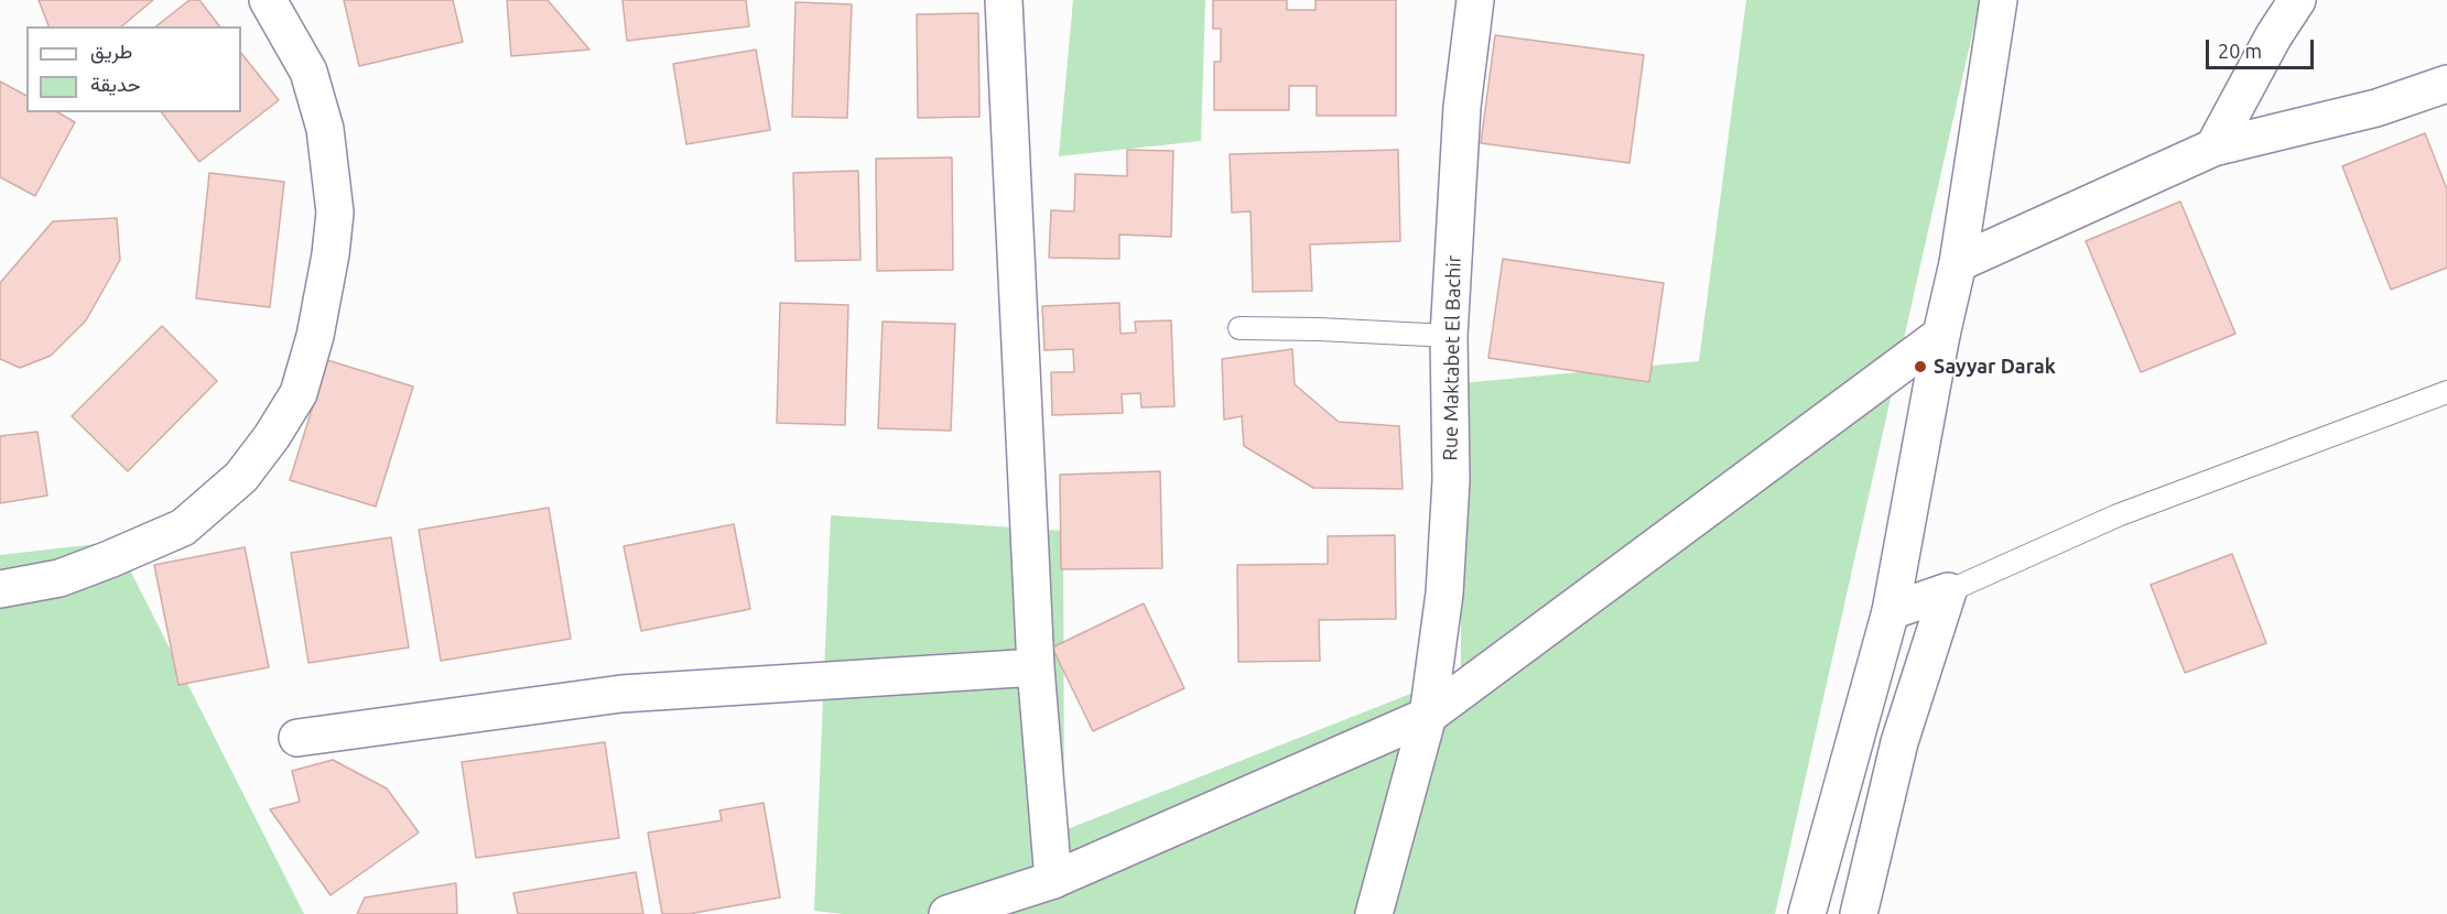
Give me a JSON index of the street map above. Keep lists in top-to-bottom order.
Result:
{
  "streets": {
    "street": ["Rue Maktabet El Bachir"]
  },
  "places": ["Sayyar Darak"],
  "legend": ["طريق", "حديقة"],
  "scale_bar": "20 m"
}
